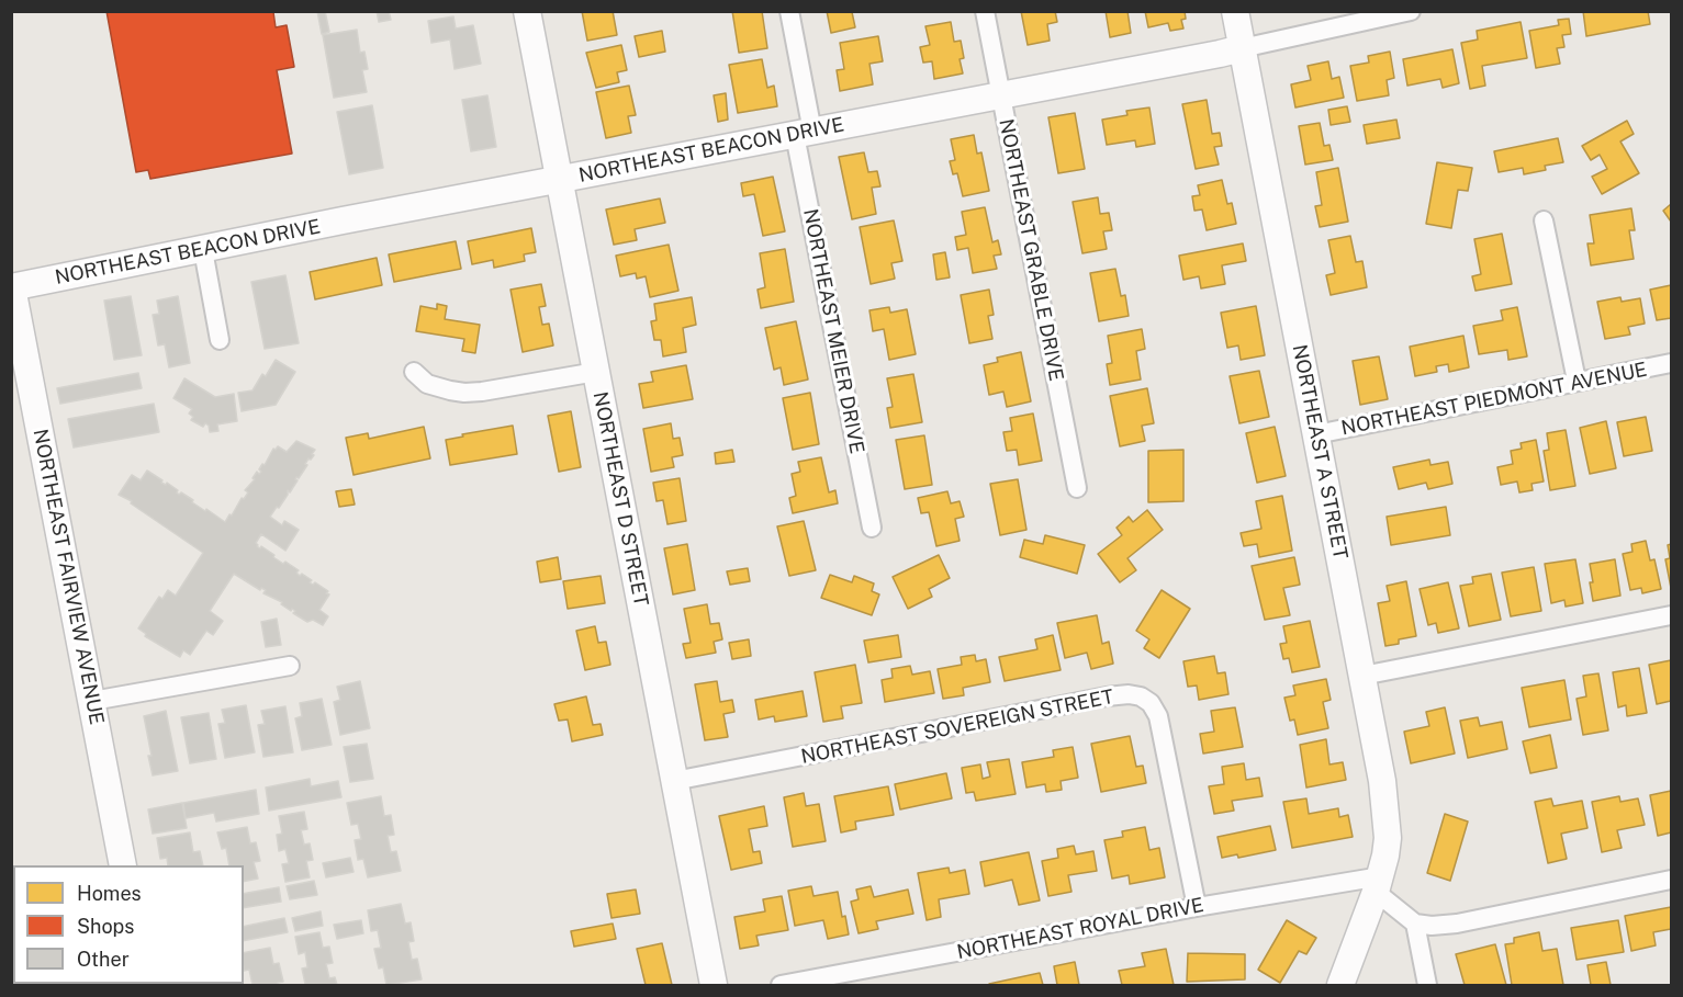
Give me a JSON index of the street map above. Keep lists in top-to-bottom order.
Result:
{
  "streets": {
    "street": [
      "NORTHEAST BEACON DRIVE",
      "NORTHEAST GRABLE DRIVE",
      "NORTHEAST MEIER DRIVE",
      "NORTHEAST PIEDMONT AVENUE",
      "NORTHEAST A STREET",
      "NORTHEAST D STREET",
      "NORTHEAST FAIRVIEW AVENUE",
      "NORTHEAST SOVEREIGN STREET",
      "NORTHEAST ROYAL DRIVE"
    ]
  },
  "crossings": [
    ["NORTHEAST BEACON DRIVE", "NORTHEAST GRABLE DRIVE"],
    ["NORTHEAST BEACON DRIVE", "NORTHEAST MEIER DRIVE"],
    ["NORTHEAST BEACON DRIVE", "NORTHEAST A STREET"],
    ["NORTHEAST BEACON DRIVE", "NORTHEAST D STREET"],
    ["NORTHEAST BEACON DRIVE", "NORTHEAST FAIRVIEW AVENUE"],
    ["NORTHEAST PIEDMONT AVENUE", "NORTHEAST A STREET"],
    ["NORTHEAST A STREET", "NORTHEAST ROYAL DRIVE"],
    ["NORTHEAST D STREET", "NORTHEAST SOVEREIGN STREET"],
    ["NORTHEAST SOVEREIGN STREET", "NORTHEAST ROYAL DRIVE"]
  ],
  "legend": ["Homes", "Shops", "Other"]
}
